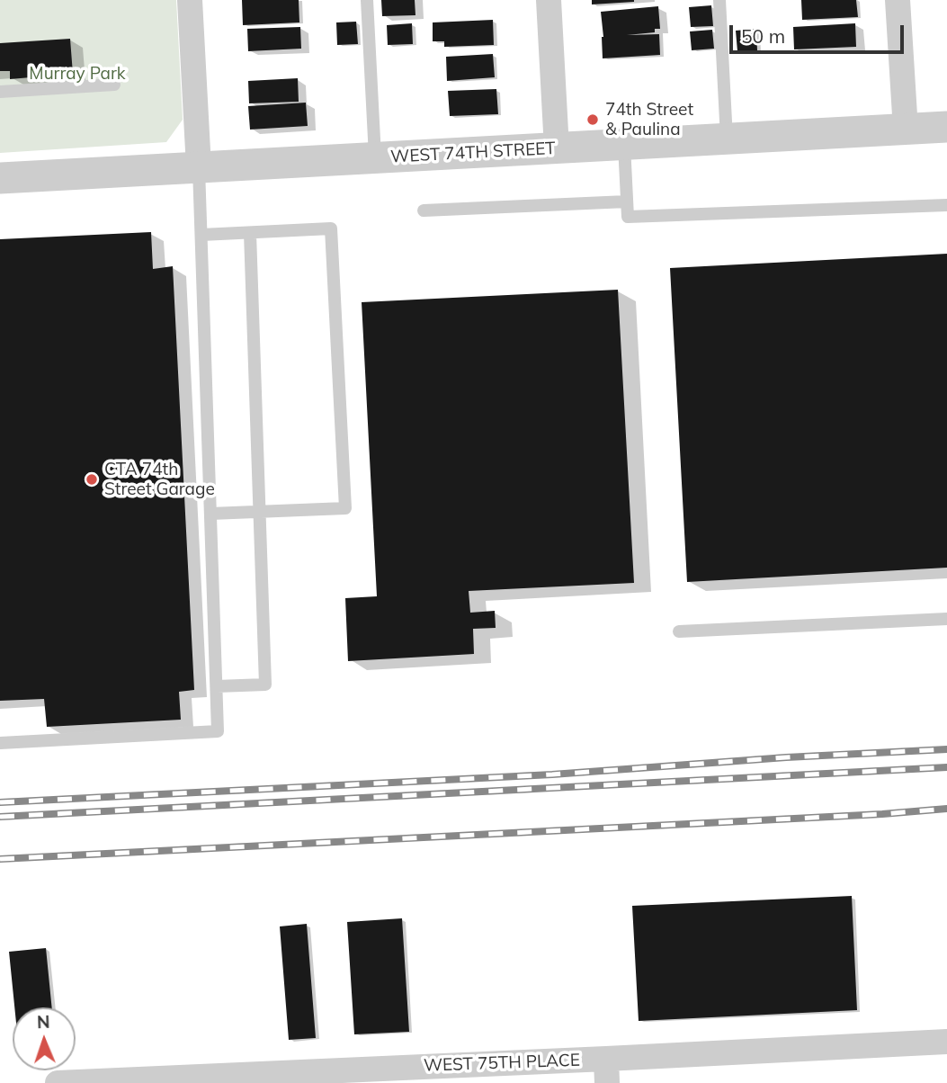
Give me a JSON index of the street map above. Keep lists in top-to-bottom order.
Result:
{
  "streets": {
    "street": ["WEST 74TH STREET", "WEST 75TH PLACE"]
  },
  "parks": ["Murray Park"],
  "places": ["74th Street & Paulina", "CTA 74th Street Garage"],
  "scale_bar": "50 m",
  "north": "top"
}
